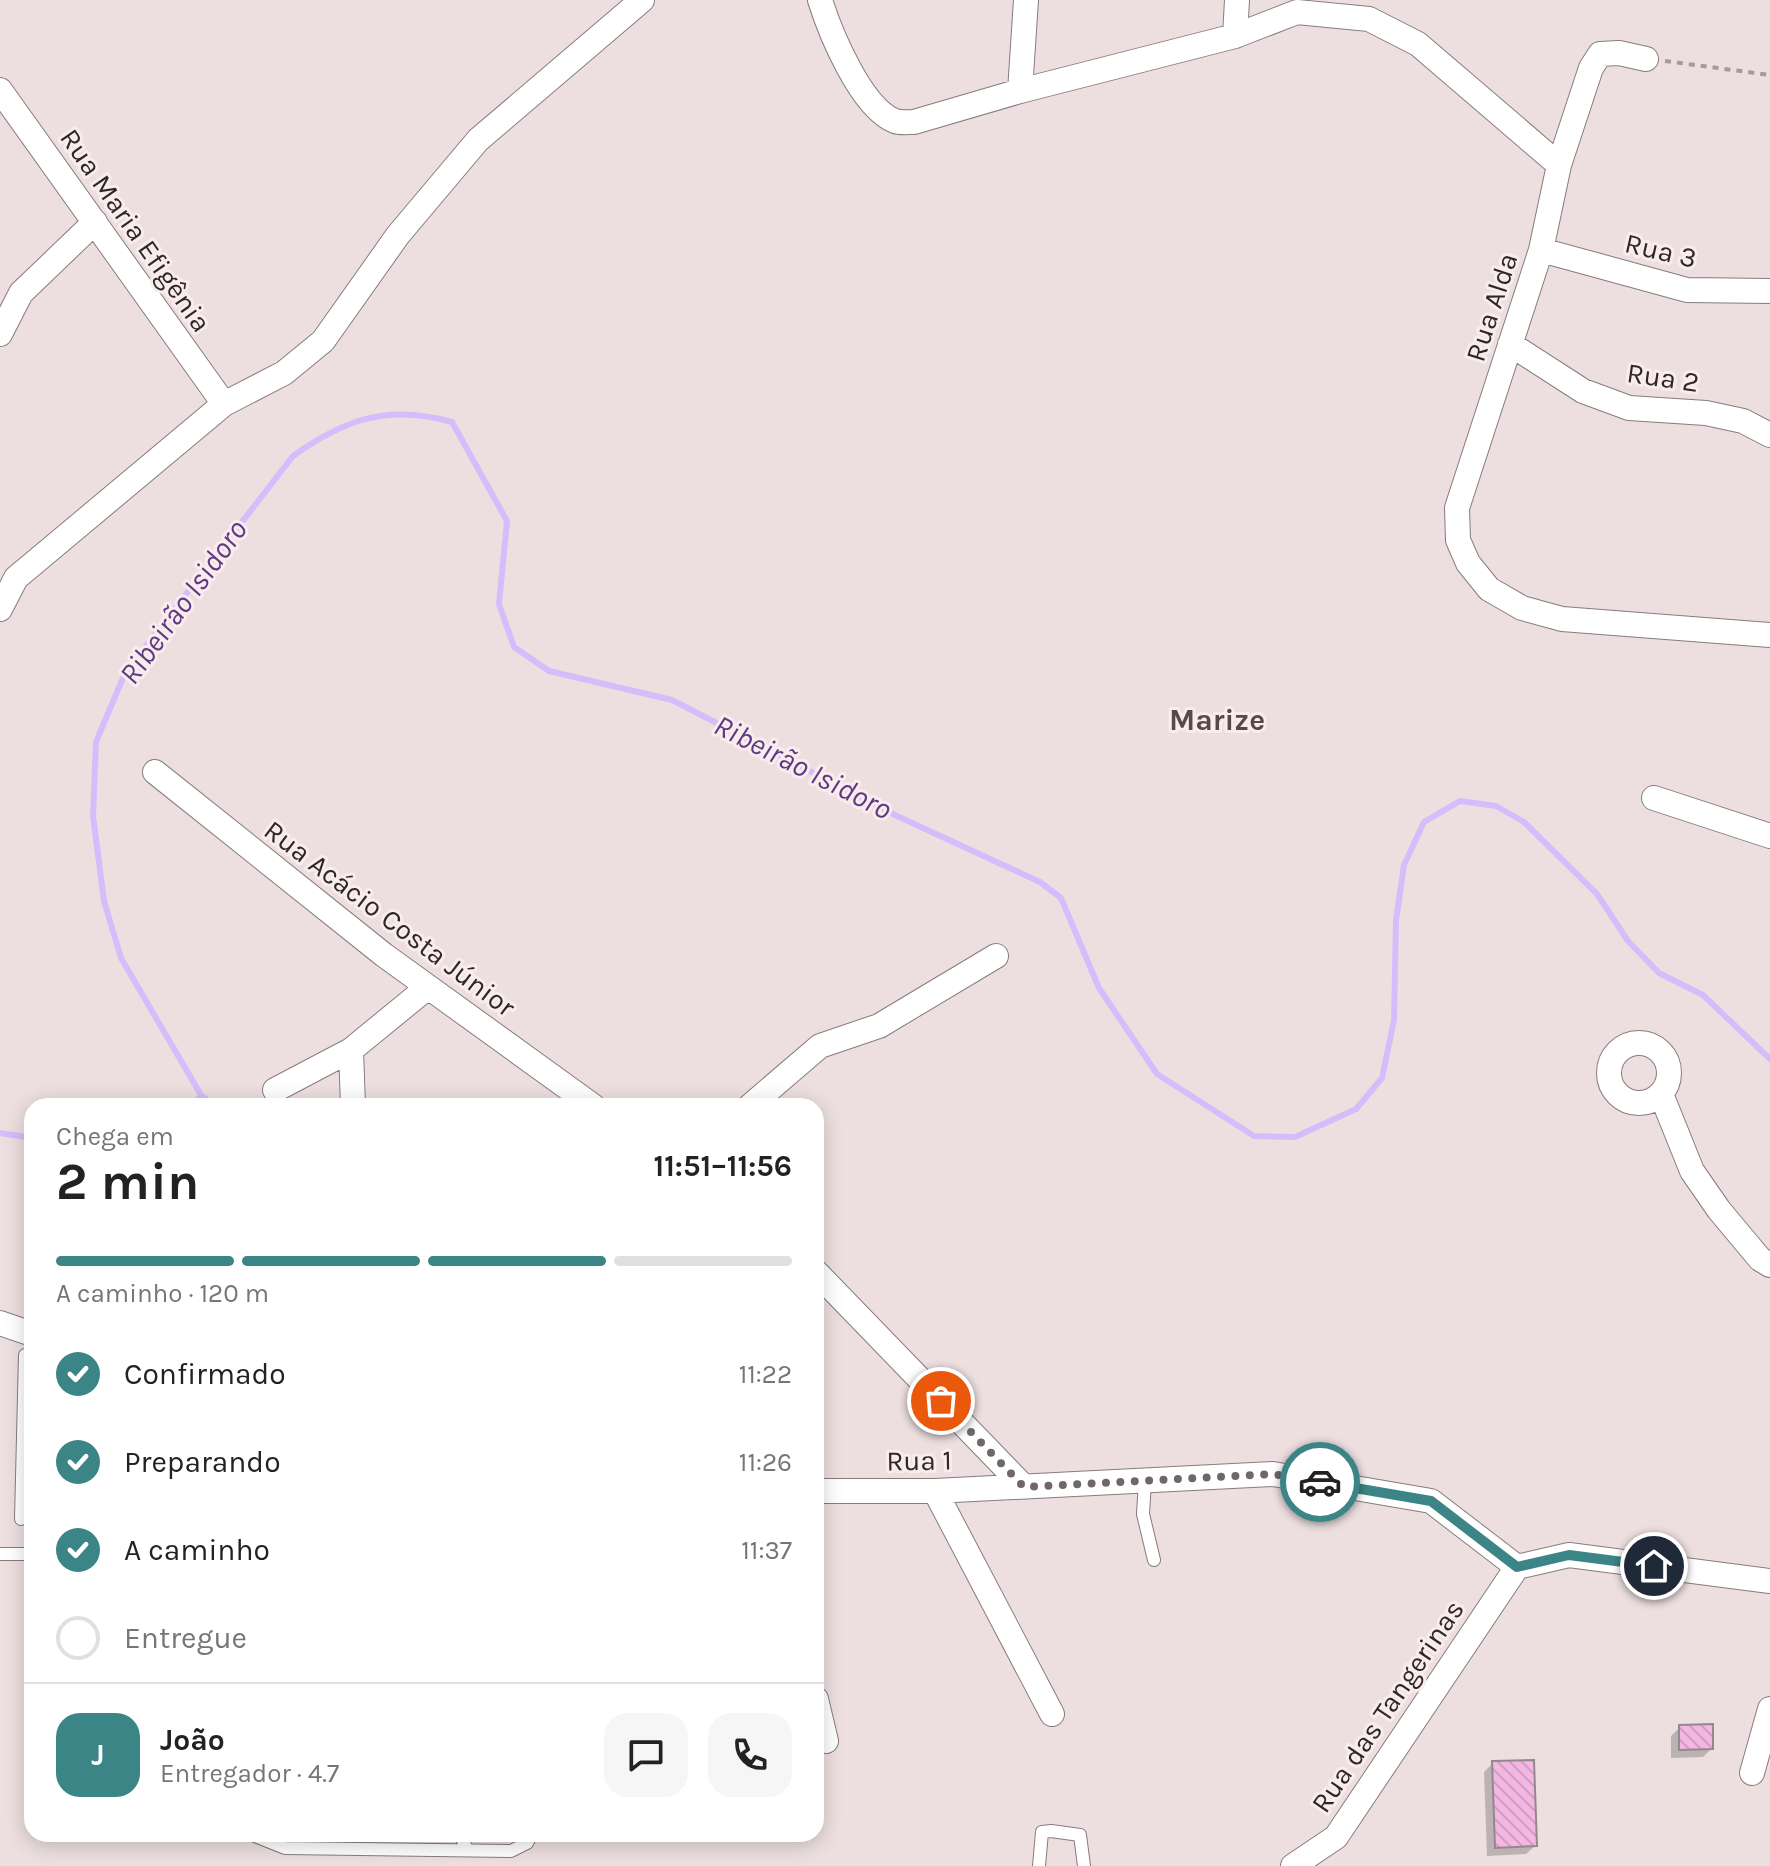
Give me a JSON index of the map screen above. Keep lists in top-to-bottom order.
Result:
{
  "streets": {
    "street": [
      "Rua Maria Efigênia",
      "Rua 3",
      "Rua Alda",
      "Rua 2",
      "Rua Acácio Costa Júnior",
      "Rua 1",
      "Rua das Tangerinas"
    ]
  },
  "crossings": [
    ["Rua 3", "Rua Alda"],
    ["Rua Alda", "Rua 2"]
  ],
  "districts": ["Marize"],
  "water": ["Ribeirão Isidoro"],
  "page": {
    "heading": ["2 min", "Chega em", "11:51–11:56"],
    "panel": ["João", "Entregador · 4.7"],
    "bar": "A caminho · 120 m",
    "list": [
      ["Confirmado", "11:22"],
      ["Preparando", "11:26"],
      ["A caminho", "11:37"],
      "Entregue"
    ],
    "round": "J"
  }
}
